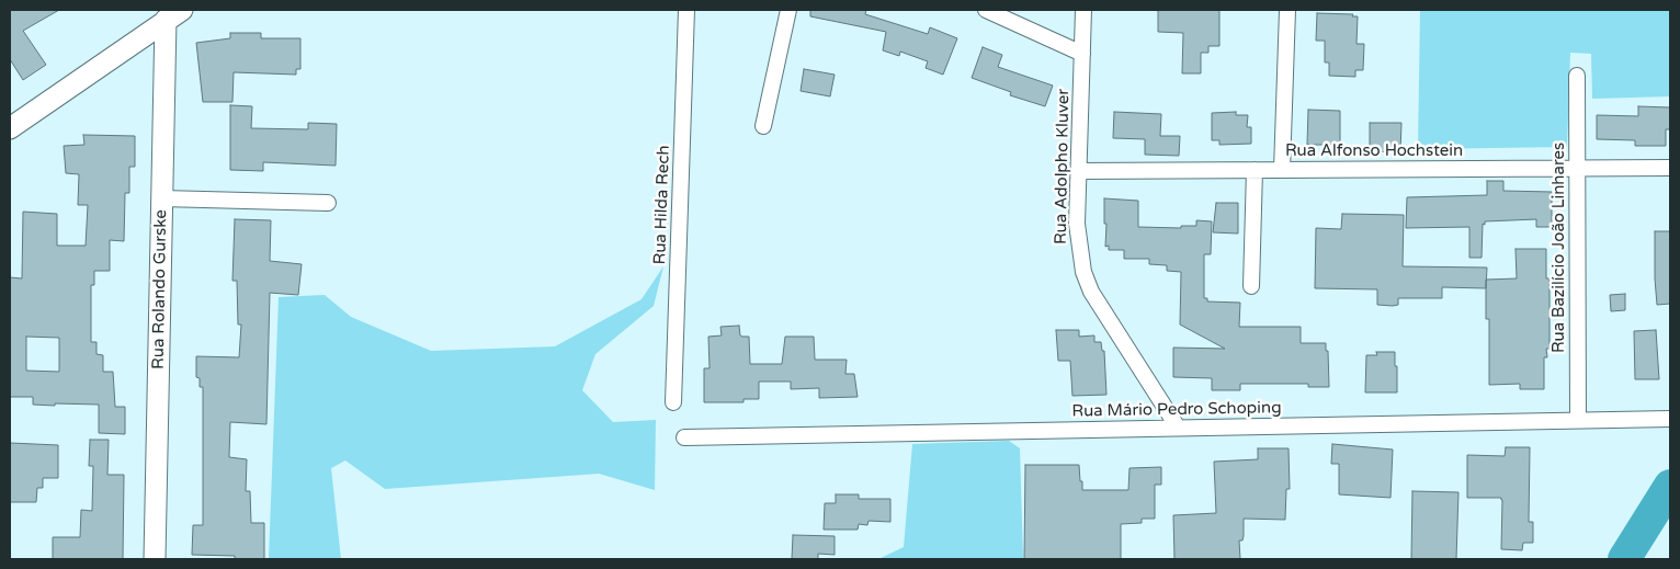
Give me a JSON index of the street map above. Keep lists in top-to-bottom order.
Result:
{
  "streets": {
    "street": [
      "Rua Alfonso Hochstein",
      "Rua Adolpho Kluver",
      "Rua Hilda Rech",
      "Rua Bazilício João Linhares",
      "Rua Rolando Gurske",
      "Rua Mário Pedro Schoping"
    ]
  },
  "crossings": [
    ["Rua Alfonso Hochstein", "Rua Adolpho Kluver"],
    ["Rua Alfonso Hochstein", "Rua Bazilício João Linhares"],
    ["Rua Adolpho Kluver", "Rua Mário Pedro Schoping"],
    ["Rua Bazilício João Linhares", "Rua Mário Pedro Schoping"]
  ]
}
